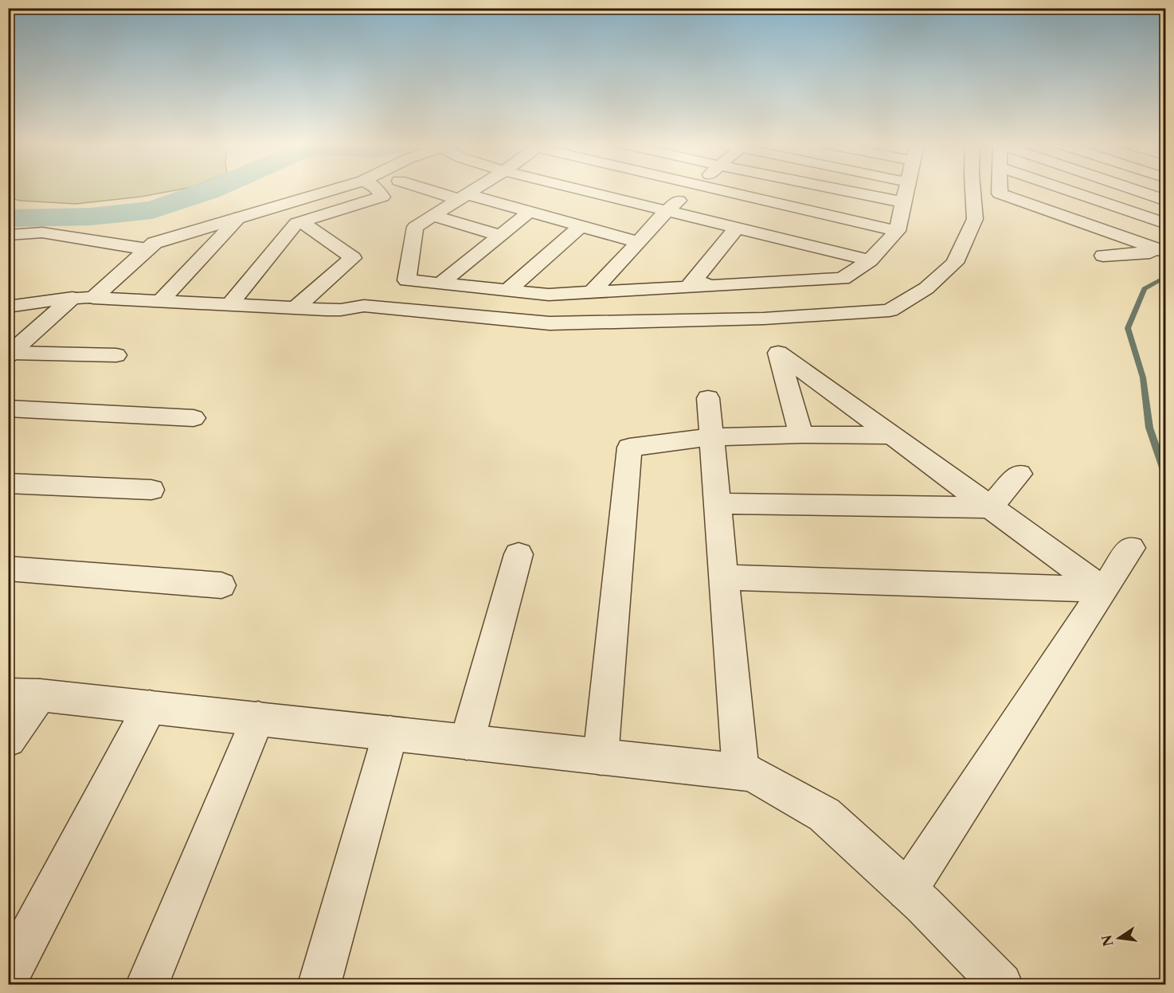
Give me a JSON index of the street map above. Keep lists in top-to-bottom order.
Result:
{
  "north": "left"
}
